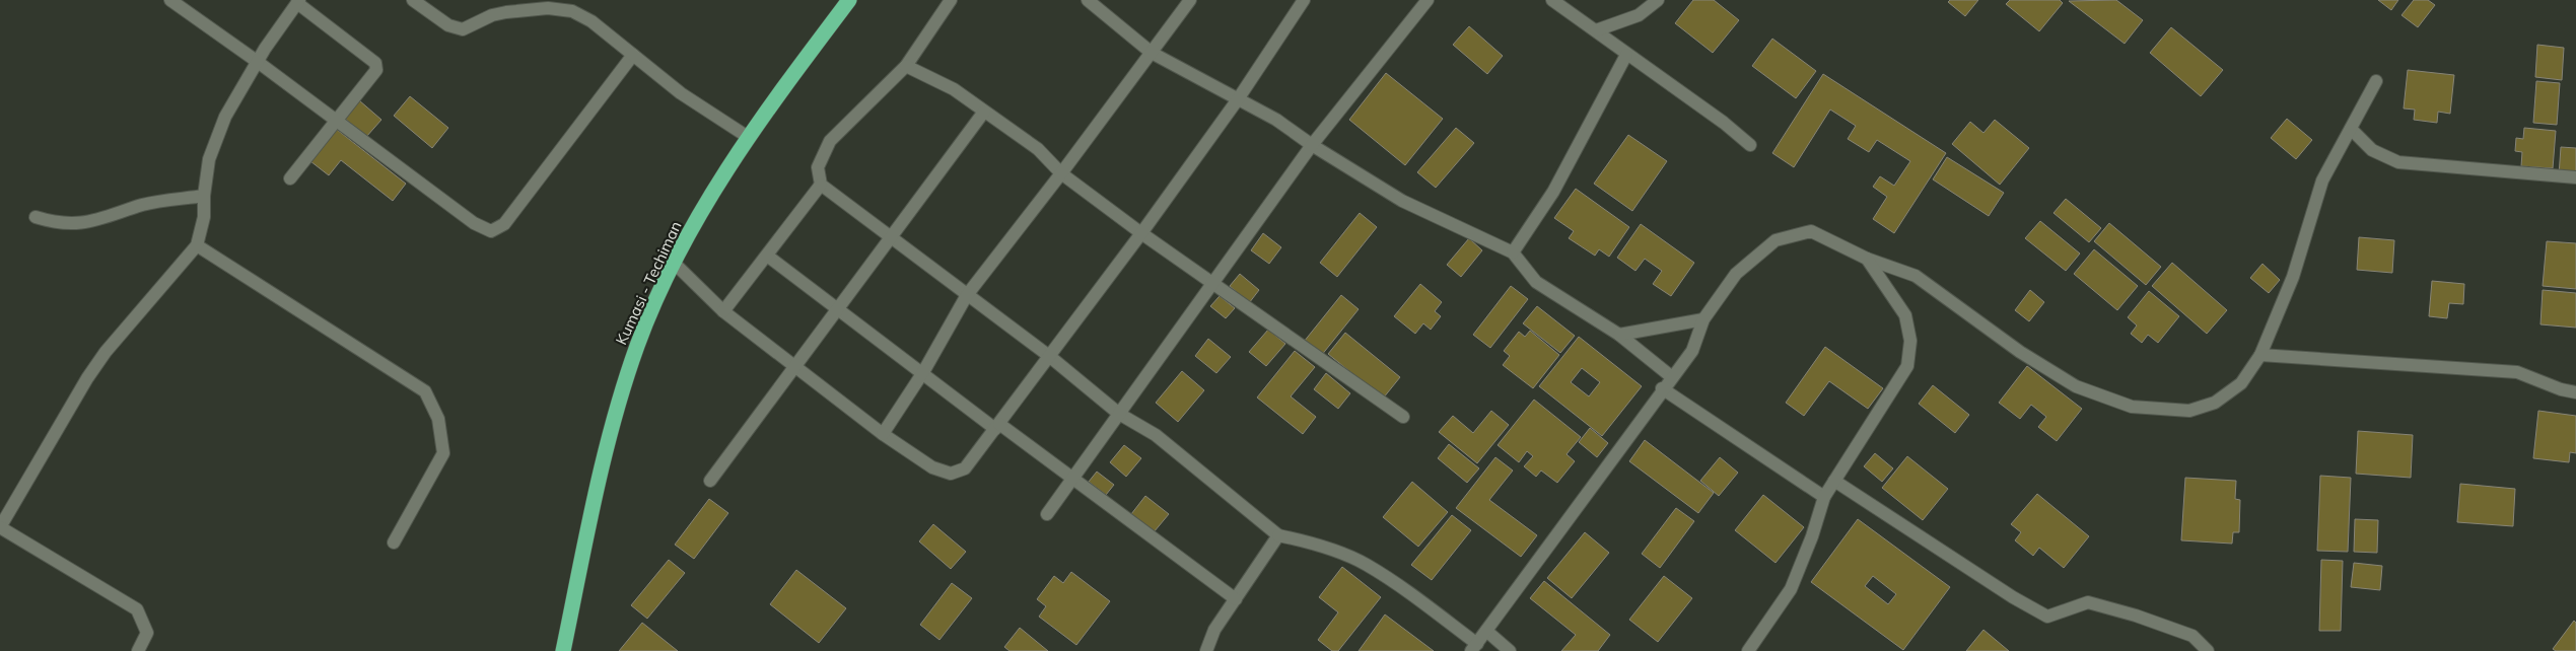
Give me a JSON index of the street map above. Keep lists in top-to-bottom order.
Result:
{
  "streets": {
    "highway": ["Kumasi - Techiman"]
  }
}
